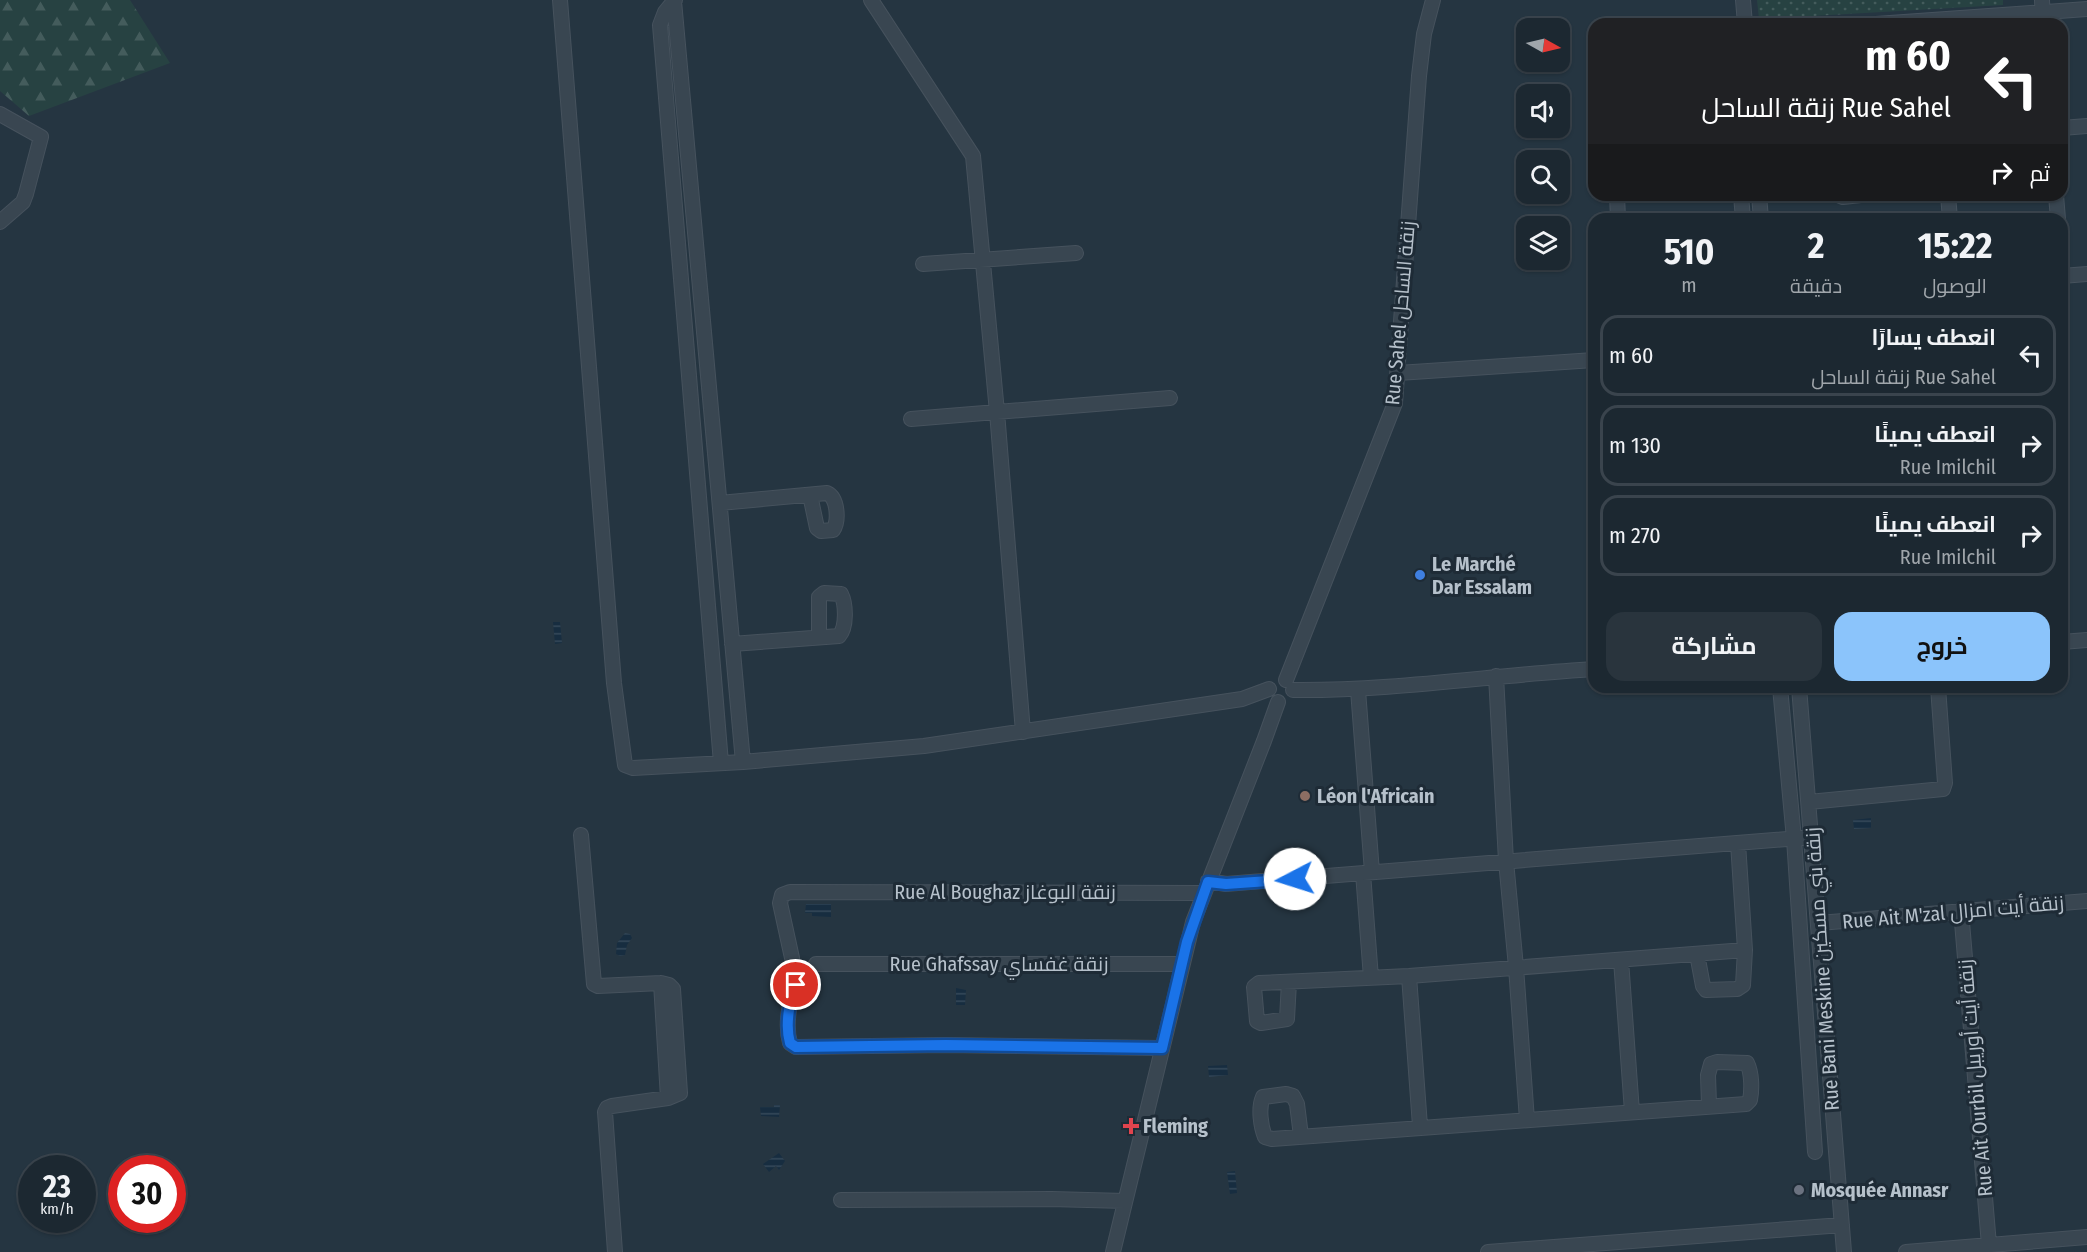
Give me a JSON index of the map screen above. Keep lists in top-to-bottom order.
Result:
{
  "streets": {
    "street": [
      "Rue Sahel زنقة الساحل",
      "Rue Al Boughaz زنقة البوغاز",
      "Rue Ait M'zal زنقة أيت امزال",
      "Rue Ghafssay زنقة غفساي",
      "Rue Bani Meskine زنقة بني مسكين",
      "Rue Ait Ourbil زنقة أيت أوريبل"
    ]
  },
  "crossings": [
    ["Rue Al Boughaz زنقة البوغاز", "Rue Bani Meskine زنقة بني مسكين"],
    ["Rue Ait M'zal زنقة أيت امزال", "Rue Bani Meskine زنقة بني مسكين"],
    ["Rue Ait M'zal زنقة أيت امزال", "Rue Ait Ourbil زنقة أيت أوريبل"]
  ],
  "places": {
    "other": ["Le Marché Dar Essalam", "Léon l'Africain", "Mosquée Annasr"],
    "health": ["Fleming"]
  },
  "north": "right",
  "page": {
    "turn": ["60 m", "Rue Sahel زنقة الساحل"],
    "then": "ثم",
    "eta": [
      "15:22",
      "الوصول",
      "2",
      "دقيقة",
      "510",
      "m"
    ],
    "list": [
      {
        "name": "انعطف يسارًا",
        "note": "Rue Sahel زنقة الساحل",
        "value": "60 m"
      },
      {
        "name": "انعطف يمينًا",
        "note": "Rue Imilchil",
        "value": "130 m"
      },
      {
        "name": "انعطف يمينًا",
        "note": "Rue Imilchil",
        "value": "270 m"
      }
    ],
    "buttons": ["خروج", "مشاركة"],
    "speed": "23 km/h",
    "limit": "30"
  }
}
